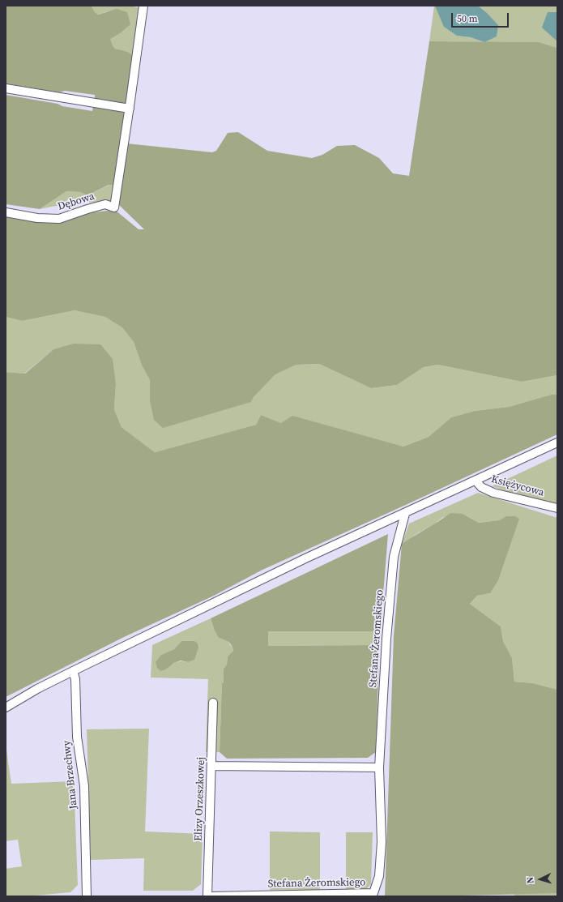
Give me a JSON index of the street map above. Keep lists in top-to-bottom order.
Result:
{
  "streets": {
    "street": [
      "Dębowa",
      "Księżycowa",
      "Stefana Żeromskiego",
      "Jana Brzechwy",
      "Elizy Orzeszkowej"
    ]
  },
  "scale_bar": "50 m",
  "north": "left"
}
